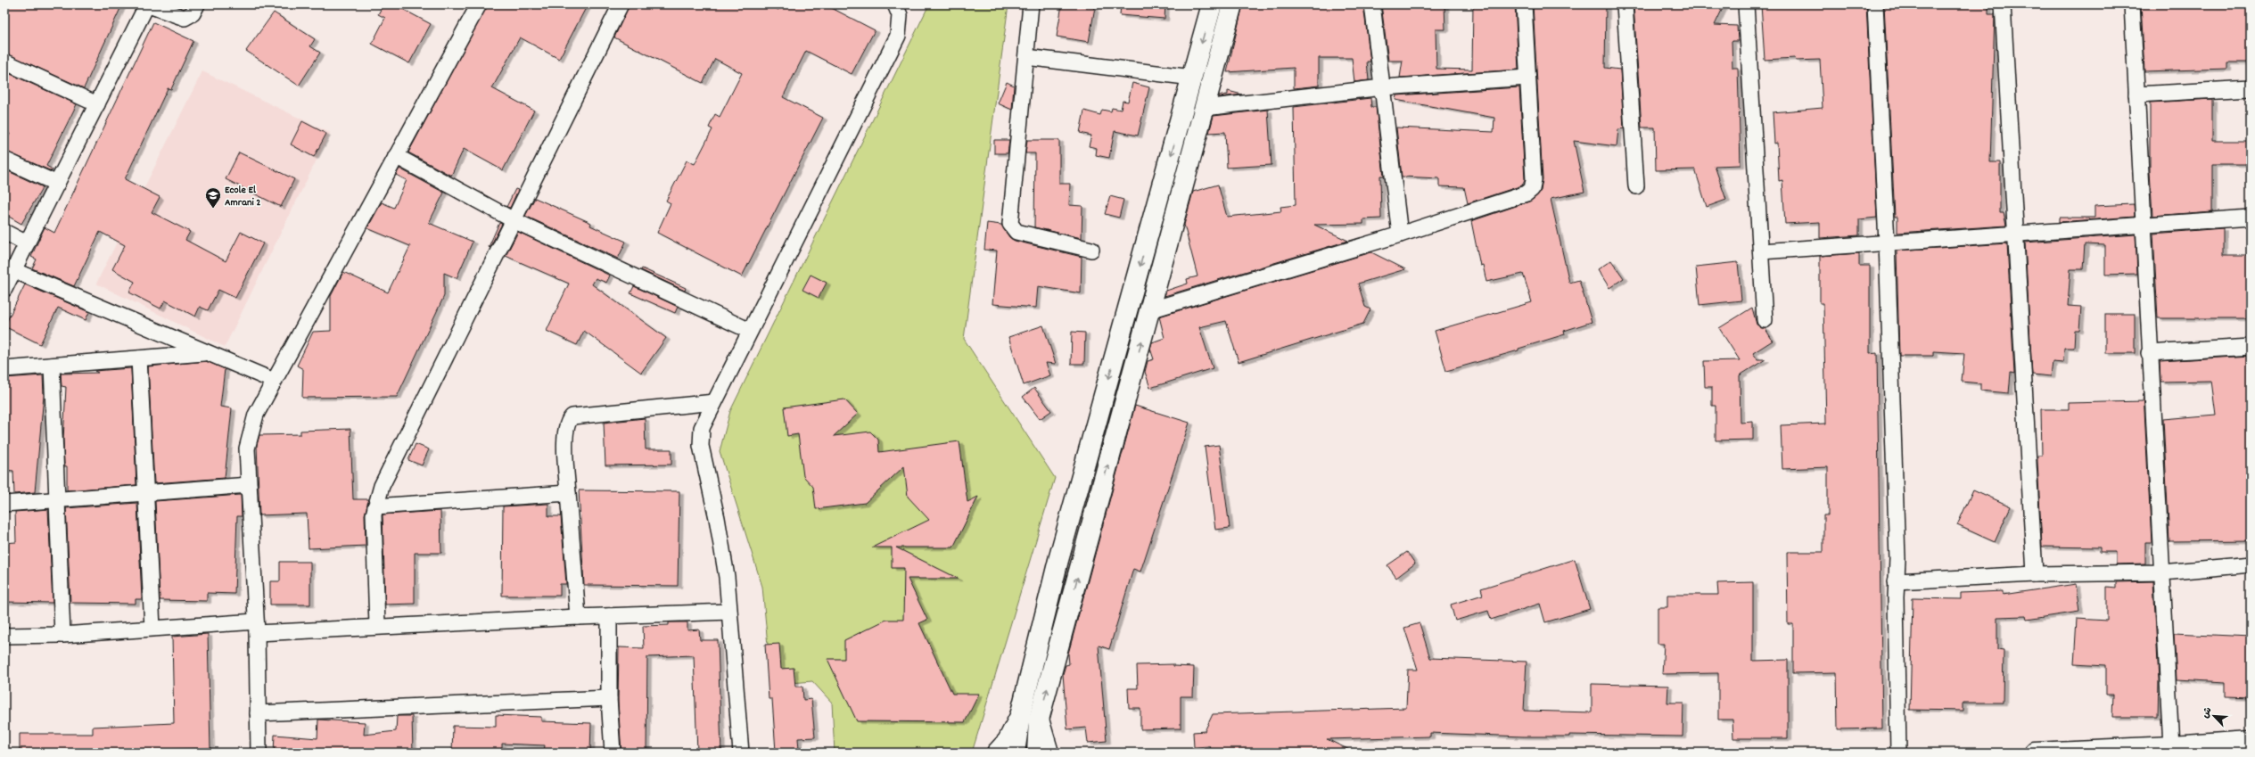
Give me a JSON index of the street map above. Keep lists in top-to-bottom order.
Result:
{
  "places": {
    "school or university": ["Ecole El Amrani 2"]
  },
  "north": "top left"
}
